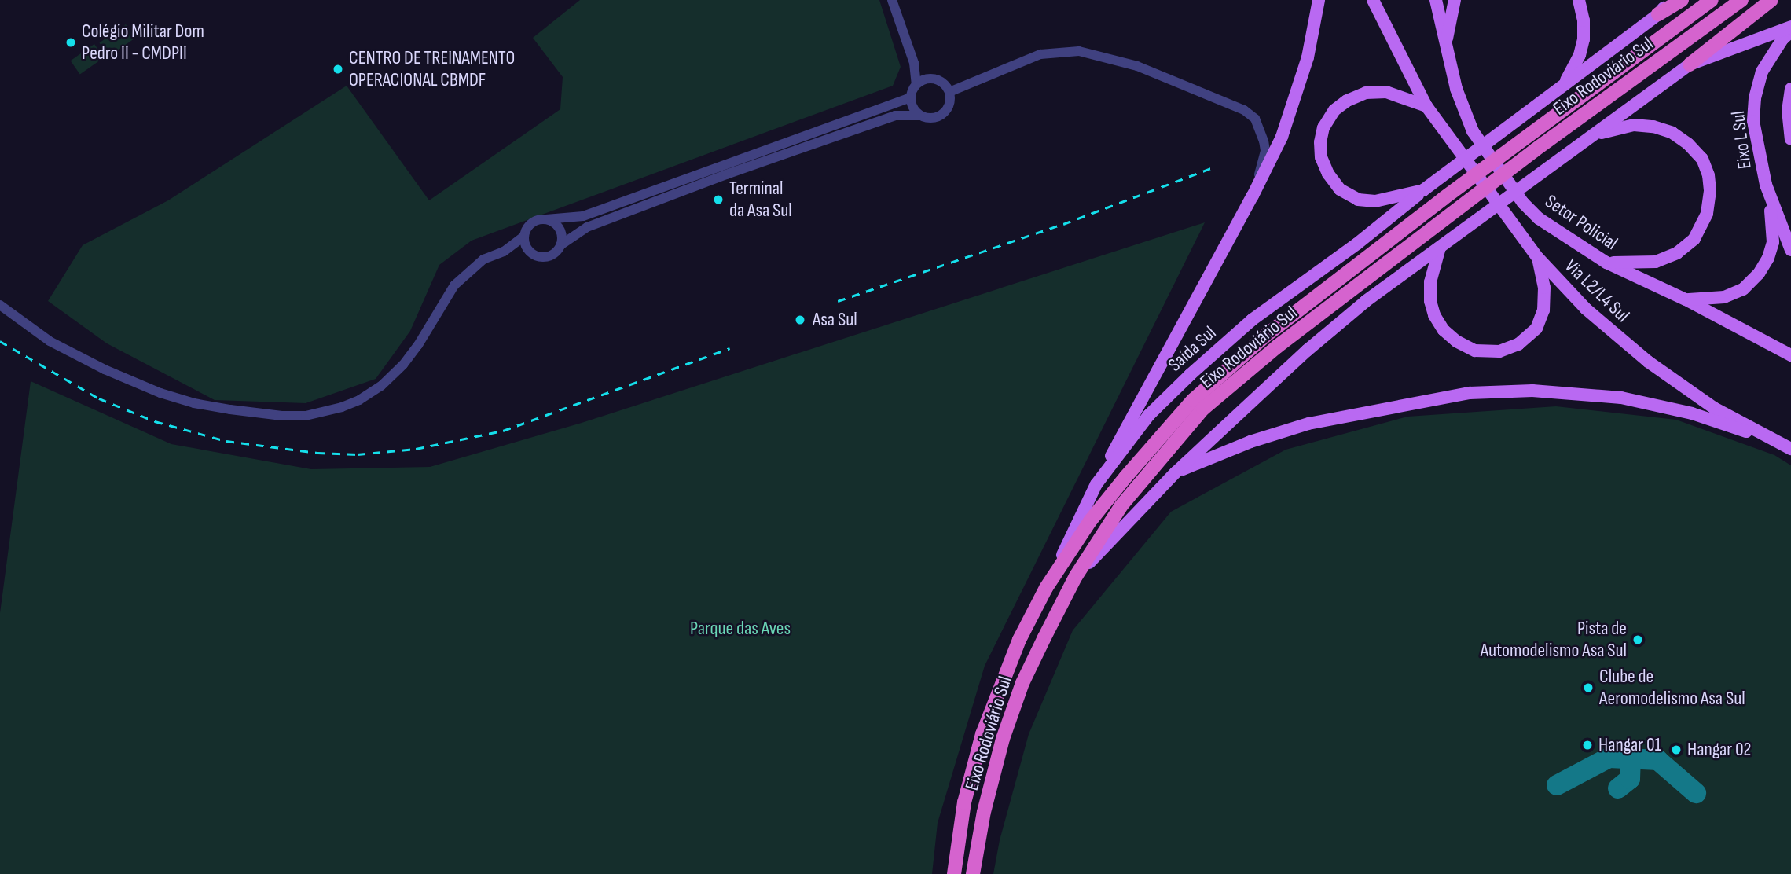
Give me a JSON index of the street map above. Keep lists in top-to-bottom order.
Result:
{
  "streets": {
    "highway": ["Eixo Rodoviário Sul"],
    "main road": [
      "Eixo L Sul",
      "Setor Policial",
      "Via L2/L4 Sul",
      "Saída Sul"
    ]
  },
  "crossings": [
    ["Eixo Rodoviário Sul", "Saída Sul"]
  ],
  "parks": ["Parque das Aves"],
  "places": [
    "Colégio Militar Dom Pedro II - CMDPII",
    "CENTRO DE TREINAMENTO OPERACIONAL CBMDF",
    "Terminal da Asa Sul",
    "Asa Sul",
    "Pista de Automodelismo Asa Sul",
    "Clube de Aeromodelismo Asa Sul",
    "Hangar 01",
    "Hangar 02"
  ]
}
